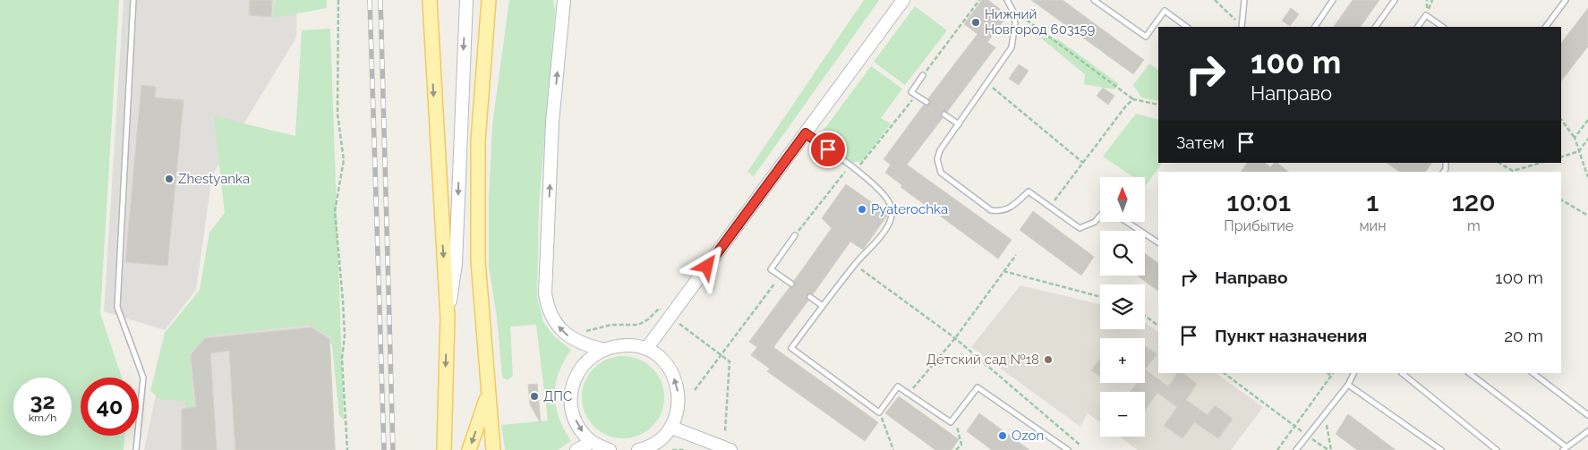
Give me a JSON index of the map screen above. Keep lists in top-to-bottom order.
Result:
{
  "places": [
    "Нижний Новгород 603159",
    "Zhestyanka",
    "Pyaterochka",
    "Детский сад №18",
    "ДПС",
    "Ozon"
  ],
  "north": "top",
  "page": {
    "turn": ["100 m", "Направо"],
    "then": "Затем",
    "eta": [
      "10:01",
      "Прибытие",
      "1",
      "мин",
      "120",
      "m"
    ],
    "map_buttons": ["+", "−"],
    "list": [
      {
        "name": "Направо",
        "value": "100 m"
      },
      {
        "name": "Пункт назначения",
        "value": "20 m"
      }
    ],
    "speed": "32 km/h",
    "limit": "40"
  }
}
